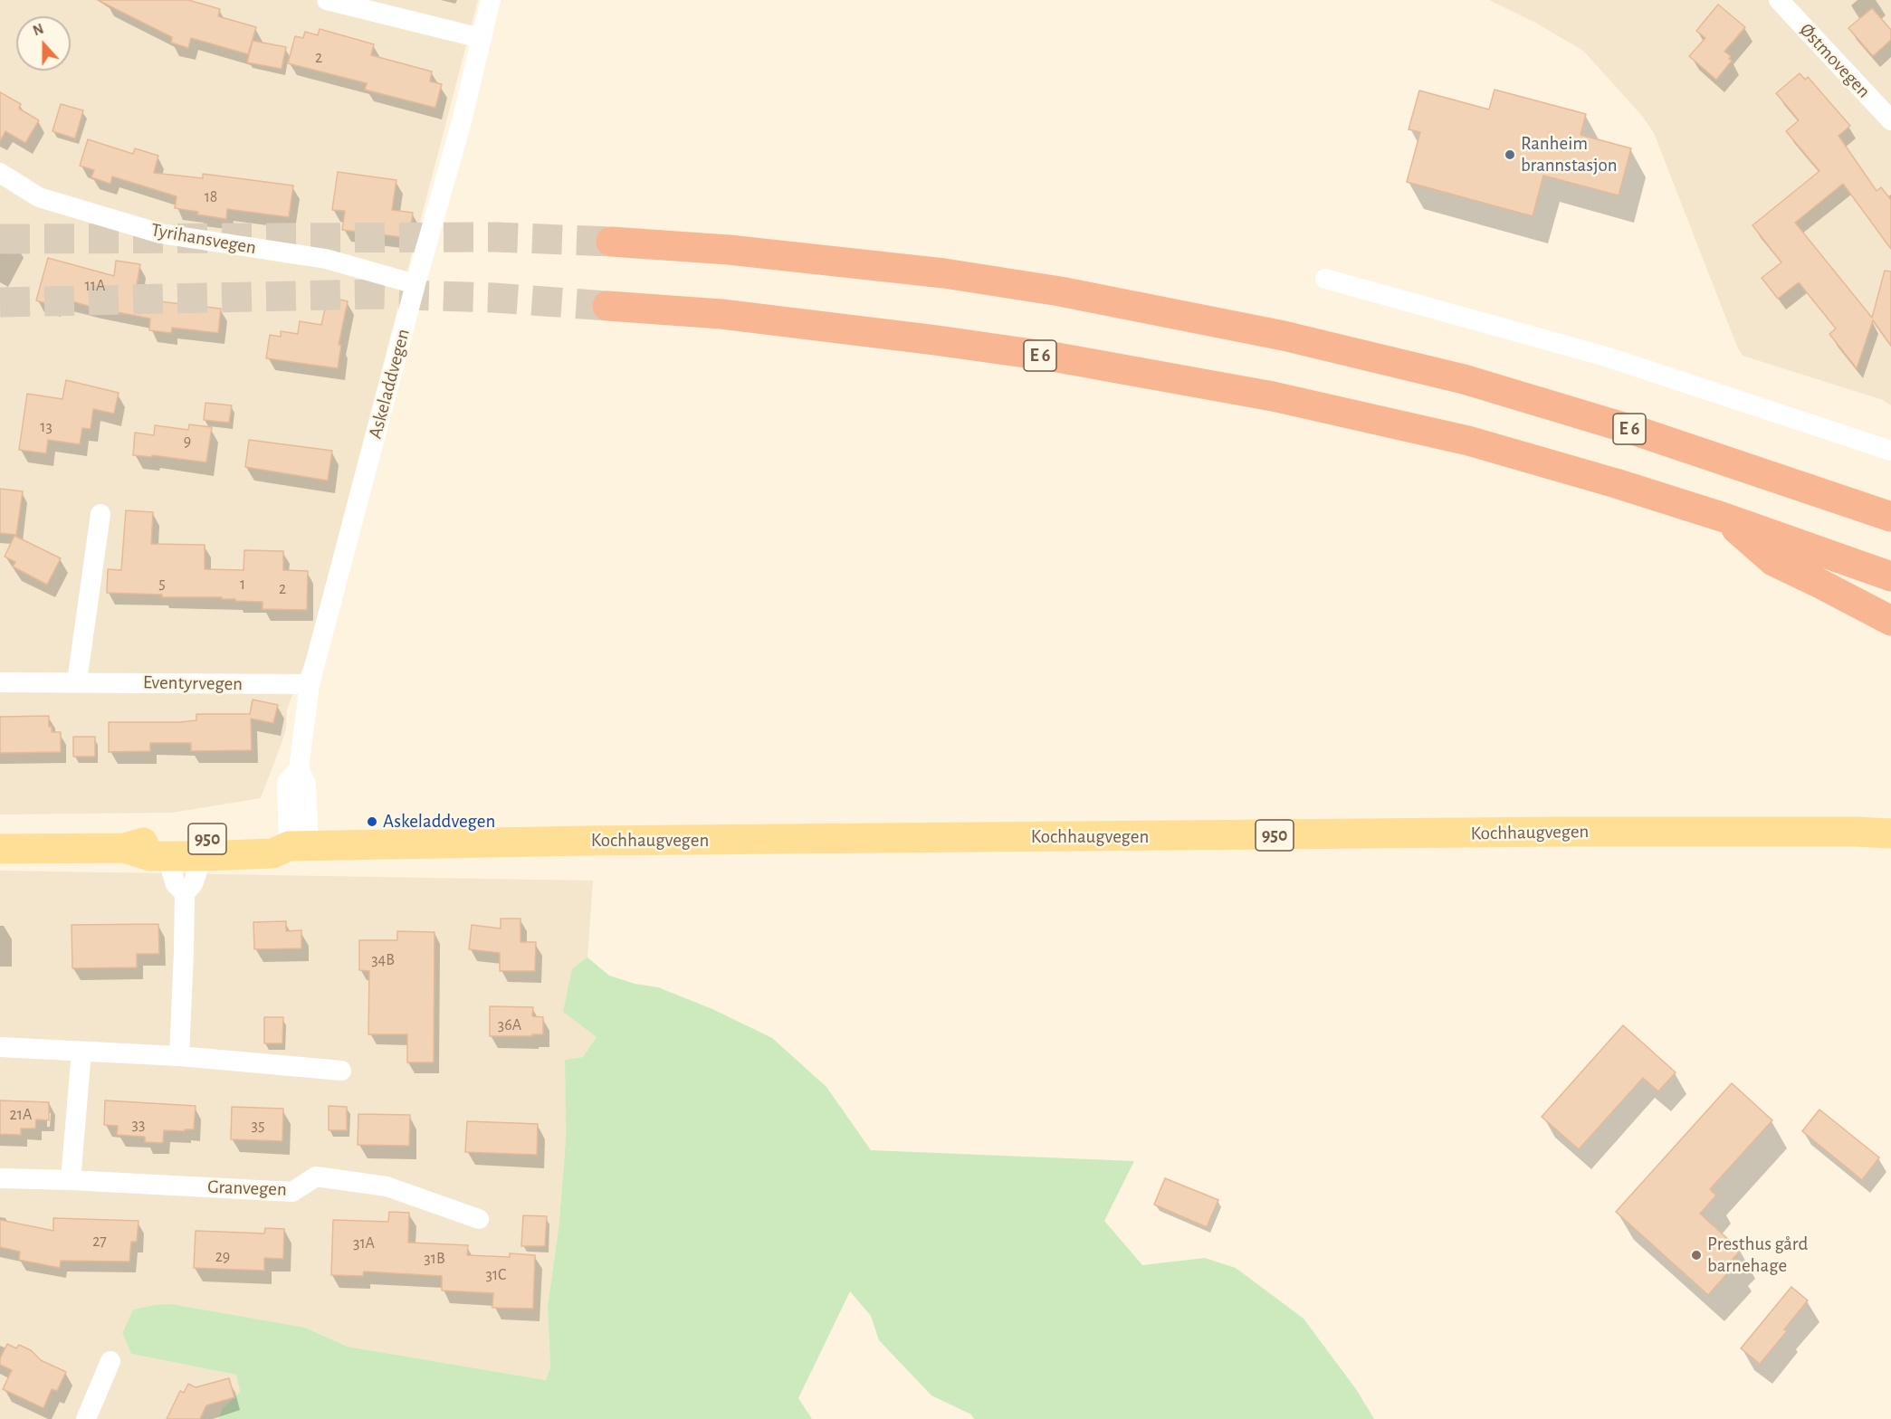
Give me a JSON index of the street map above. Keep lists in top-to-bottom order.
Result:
{
  "streets": {
    "highway": ["E 6"],
    "main road": ["Kochhaugvegen", "950"],
    "street": [
      "Østmovegen",
      "Tyrihansvegen",
      "Askeladdvegen",
      "Eventyrvegen",
      "Granvegen"
    ]
  },
  "crossings": [
    ["Tyrihansvegen", "Askeladdvegen"],
    ["Askeladdvegen", "Eventyrvegen"],
    ["Askeladdvegen", "Kochhaugvegen"]
  ],
  "places": ["Ranheim brannstasjon", "Askeladdvegen", "Presthus gård barnehage"],
  "house_numbers": [
    "2",
    "18",
    "11A",
    "13",
    "9",
    "5",
    "1",
    "2",
    "34B",
    "36A",
    "21A",
    "33",
    "35",
    "27",
    "31A",
    "29",
    "31B",
    "31C"
  ],
  "north": "top"
}
